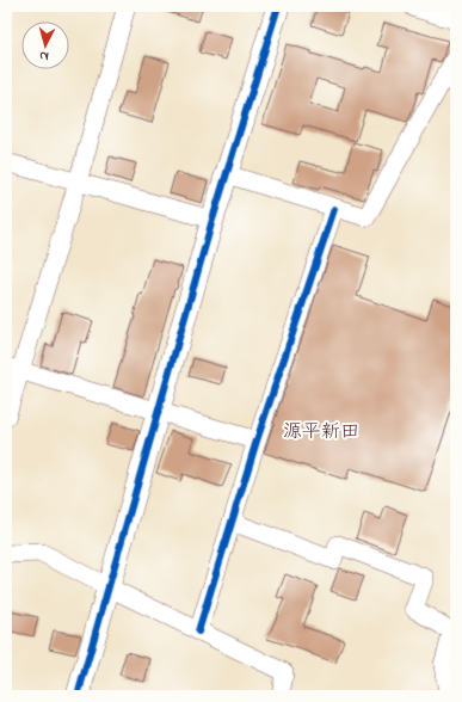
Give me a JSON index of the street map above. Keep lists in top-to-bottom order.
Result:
{
  "districts": ["源平新田"],
  "north": "bottom"
}
